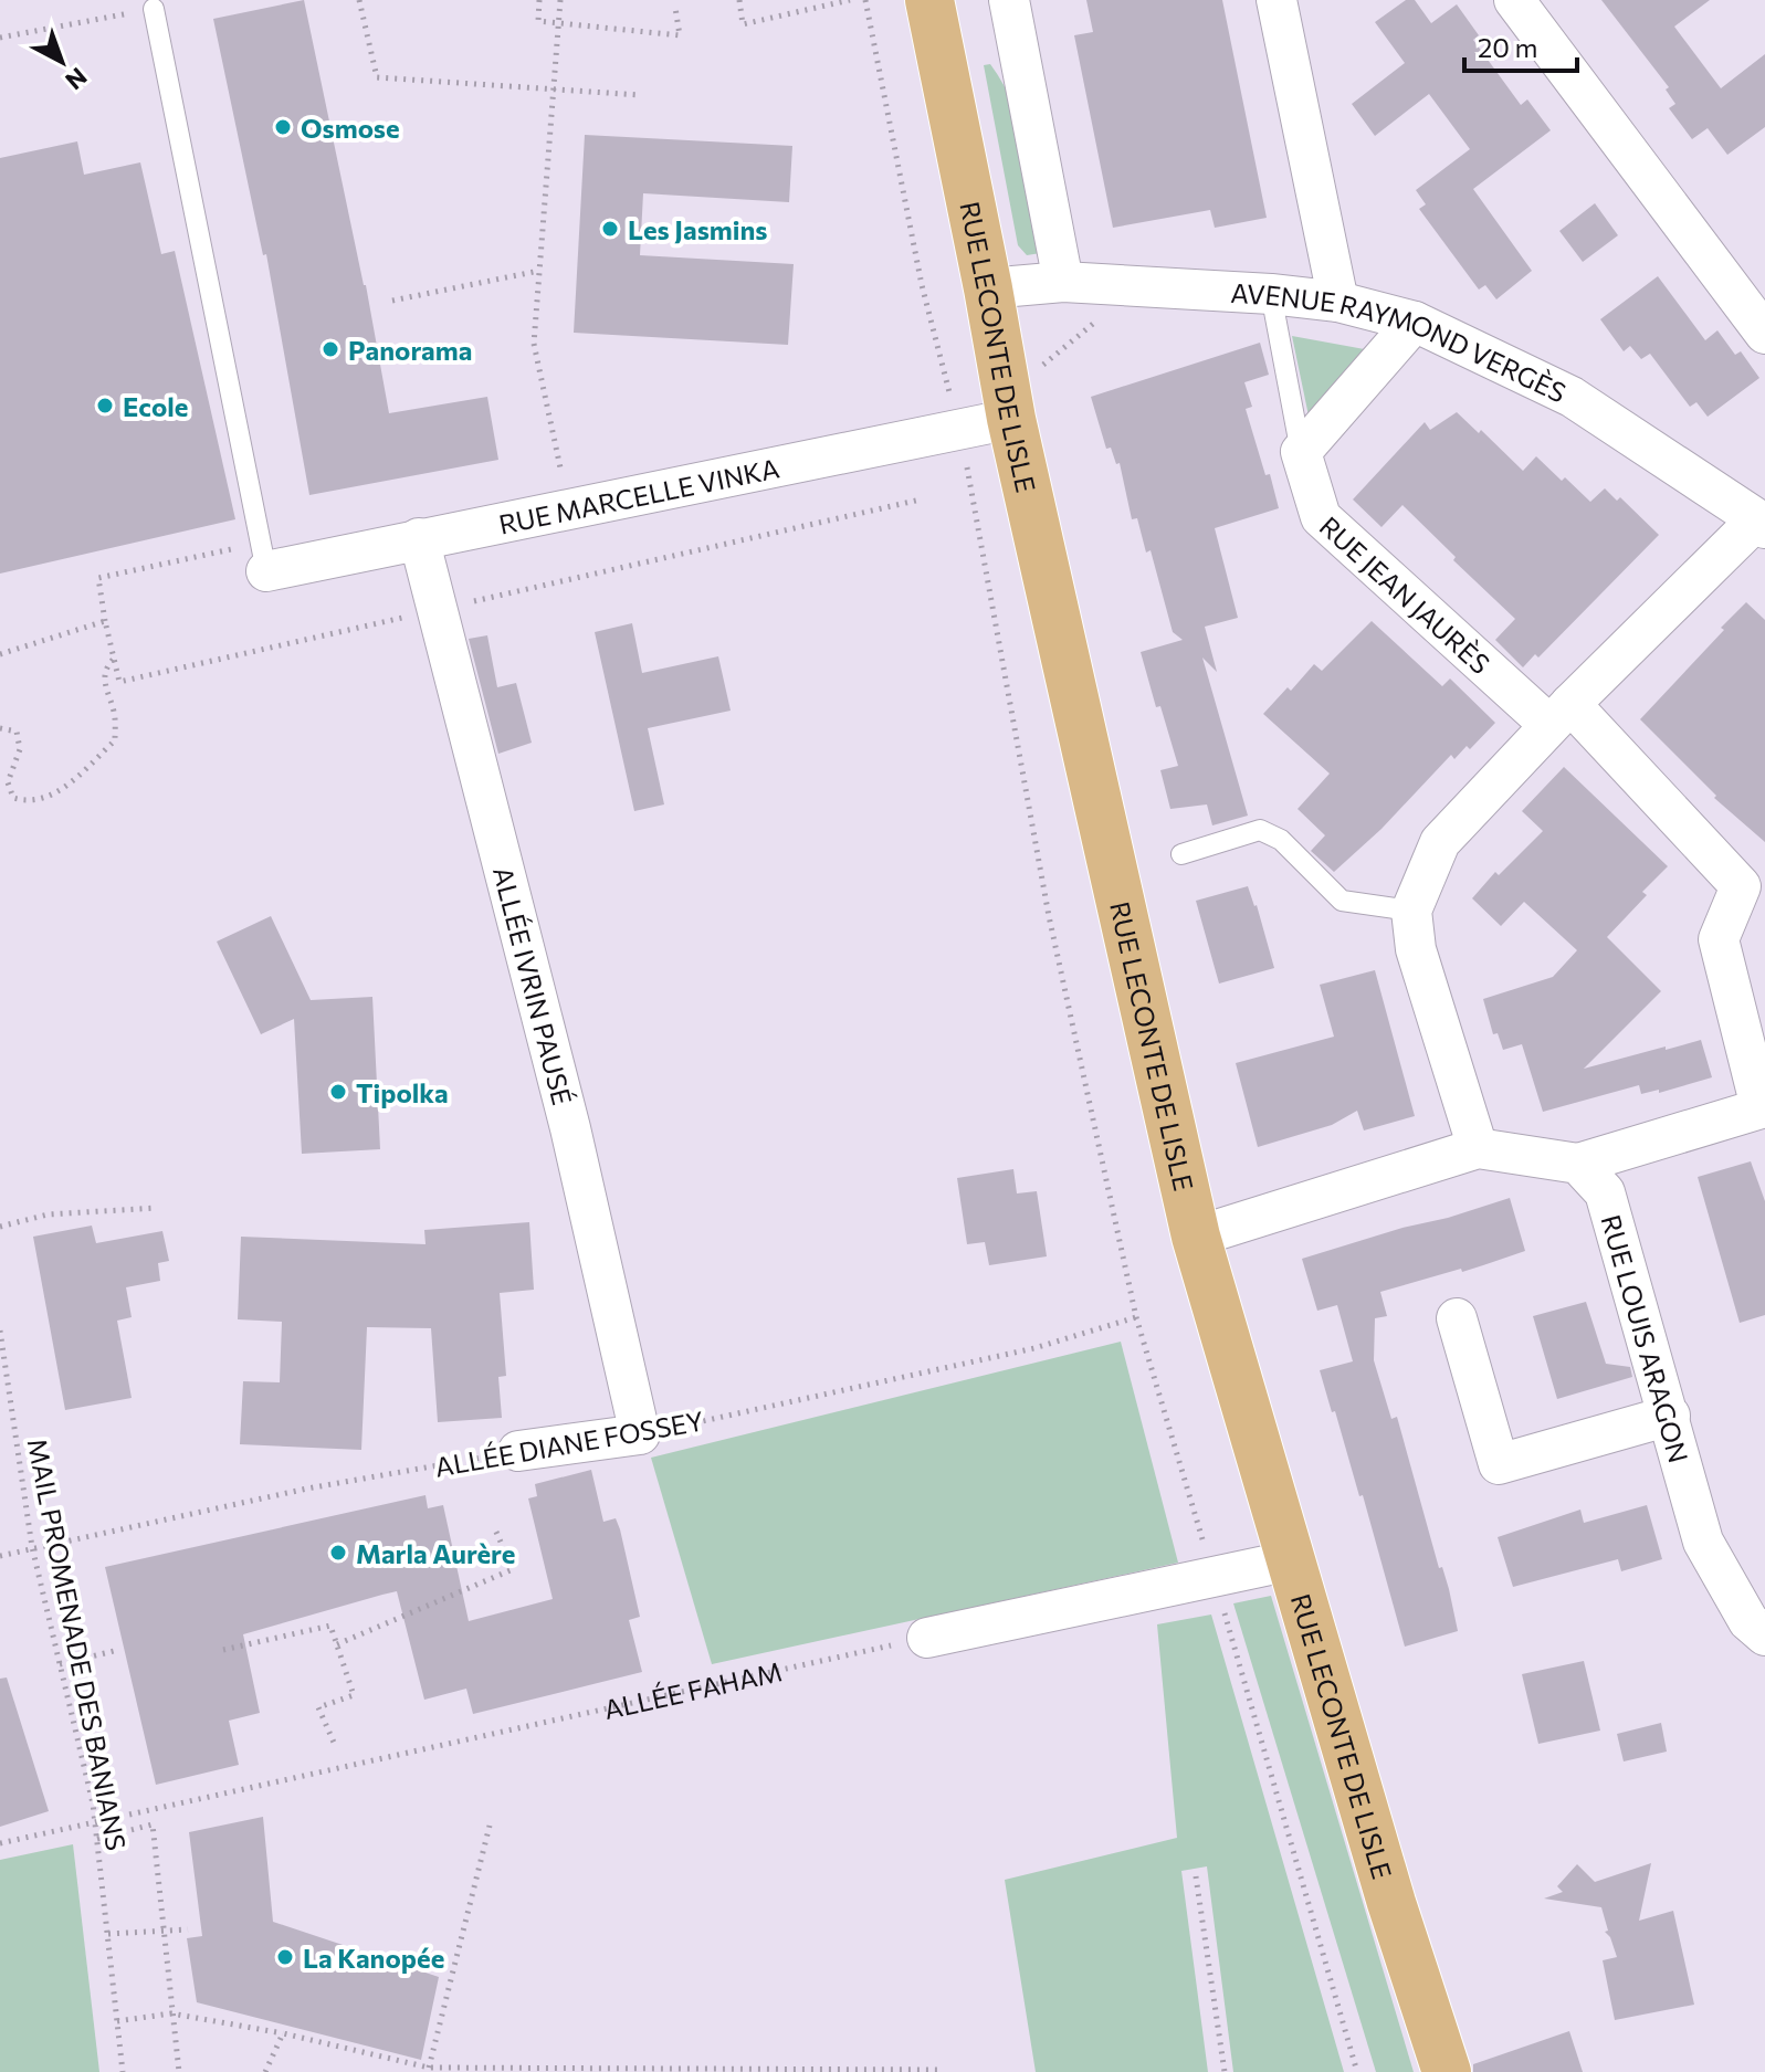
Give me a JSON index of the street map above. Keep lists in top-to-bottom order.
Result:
{
  "streets": {
    "main road": ["RUE LECONTE DE LISLE"],
    "street": [
      "AVENUE RAYMOND VERGÈS",
      "RUE MARCELLE VINKA",
      "RUE JEAN JAURÈS",
      "ALLÉE IVRIN PAUSÉ",
      "RUE LOUIS ARAGON",
      "ALLÉE DIANE FOSSEY"
    ],
    "path": ["MAIL PROMENADE DES BANIANS", "ALLÉE FAHAM"]
  },
  "crossings": [
    ["AVENUE RAYMOND VERGÈS", "RUE LECONTE DE LISLE"],
    ["RUE LECONTE DE LISLE", "RUE MARCELLE VINKA"],
    ["RUE MARCELLE VINKA", "ALLÉE IVRIN PAUSÉ"],
    ["ALLÉE IVRIN PAUSÉ", "ALLÉE DIANE FOSSEY"],
    ["ALLÉE DIANE FOSSEY", "MAIL PROMENADE DES BANIANS"],
    ["MAIL PROMENADE DES BANIANS", "ALLÉE FAHAM"]
  ],
  "places": [
    "Osmose",
    "Les Jasmins",
    "Panorama",
    "Ecole",
    "Tipolka",
    "Marla Aurère",
    "La Kanopée"
  ],
  "scale_bar": "20 m",
  "north": "bottom right"
}
